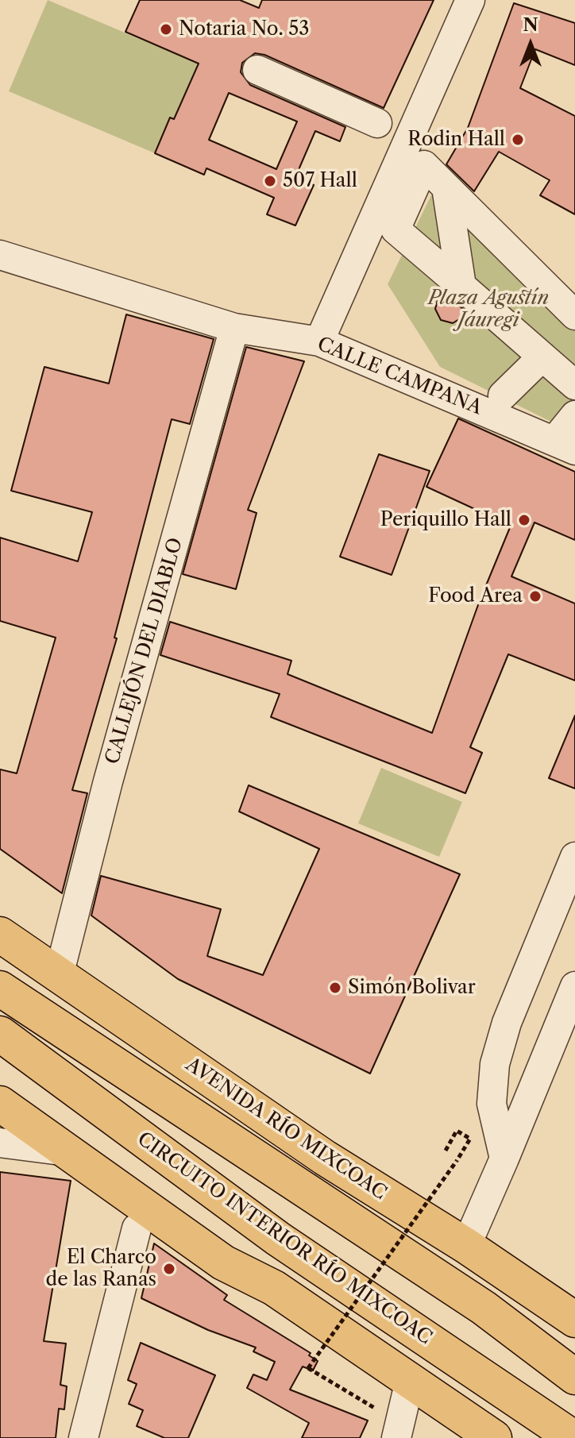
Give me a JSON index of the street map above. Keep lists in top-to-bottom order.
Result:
{
  "streets": {
    "main road": ["AVENIDA RÍO MIXCOAC", "CIRCUITO INTERIOR RÍO MIXCOAC"],
    "street": ["CALLE CAMPANA", "CALLEJÓN DEL DIABLO"]
  },
  "crossings": [
    ["CALLE CAMPANA", "CALLEJÓN DEL DIABLO"],
    ["CALLEJÓN DEL DIABLO", "AVENIDA RÍO MIXCOAC"]
  ],
  "parks": ["Plaza Agustín Jáuregi"],
  "places": [
    "Notaria No. 53",
    "Rodin Hall",
    "507 Hall",
    "Periquillo Hall",
    "Food Area",
    "Simón Bolivar",
    "El Charco de las Ranas"
  ],
  "north": "top"
}
